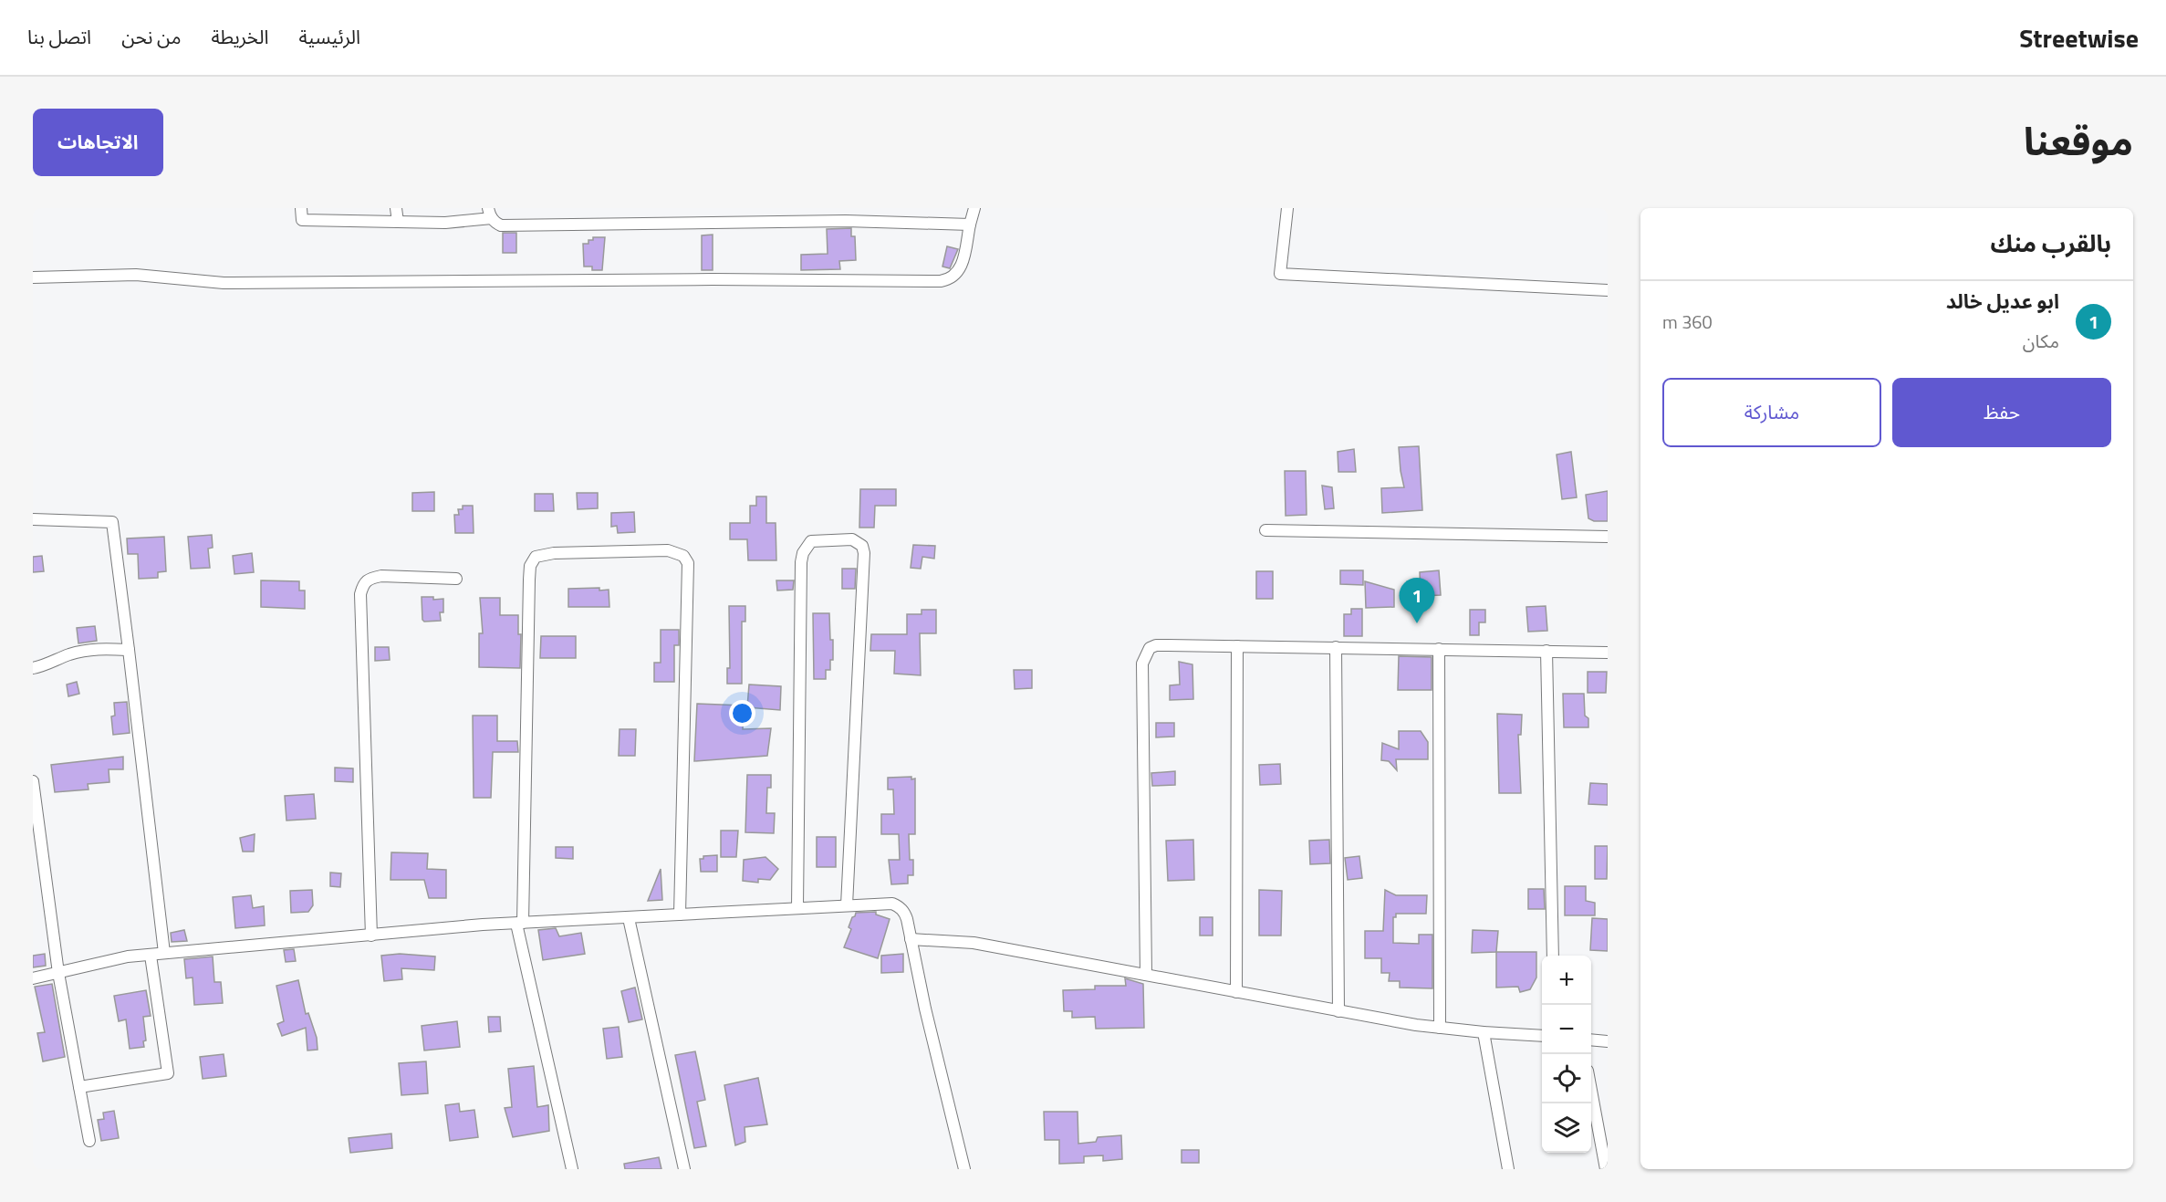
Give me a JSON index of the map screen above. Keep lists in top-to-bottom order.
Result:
{
  "page": {
    "header": "Streetwise",
    "nav": [
      "الرئيسية",
      "الخريطة",
      "من نحن",
      "اتصل بنا"
    ],
    "title": "موقعنا",
    "buttons": [
      "الاتجاهات",
      ["حفظ", "مشاركة"]
    ],
    "heading": "بالقرب منك",
    "list": [
      {
        "mark": "1",
        "name": "ابو عديل خالد",
        "note": "مكان",
        "value": "360 m"
      }
    ],
    "pins": "1",
    "map_buttons": ["+", "−"]
  }
}
